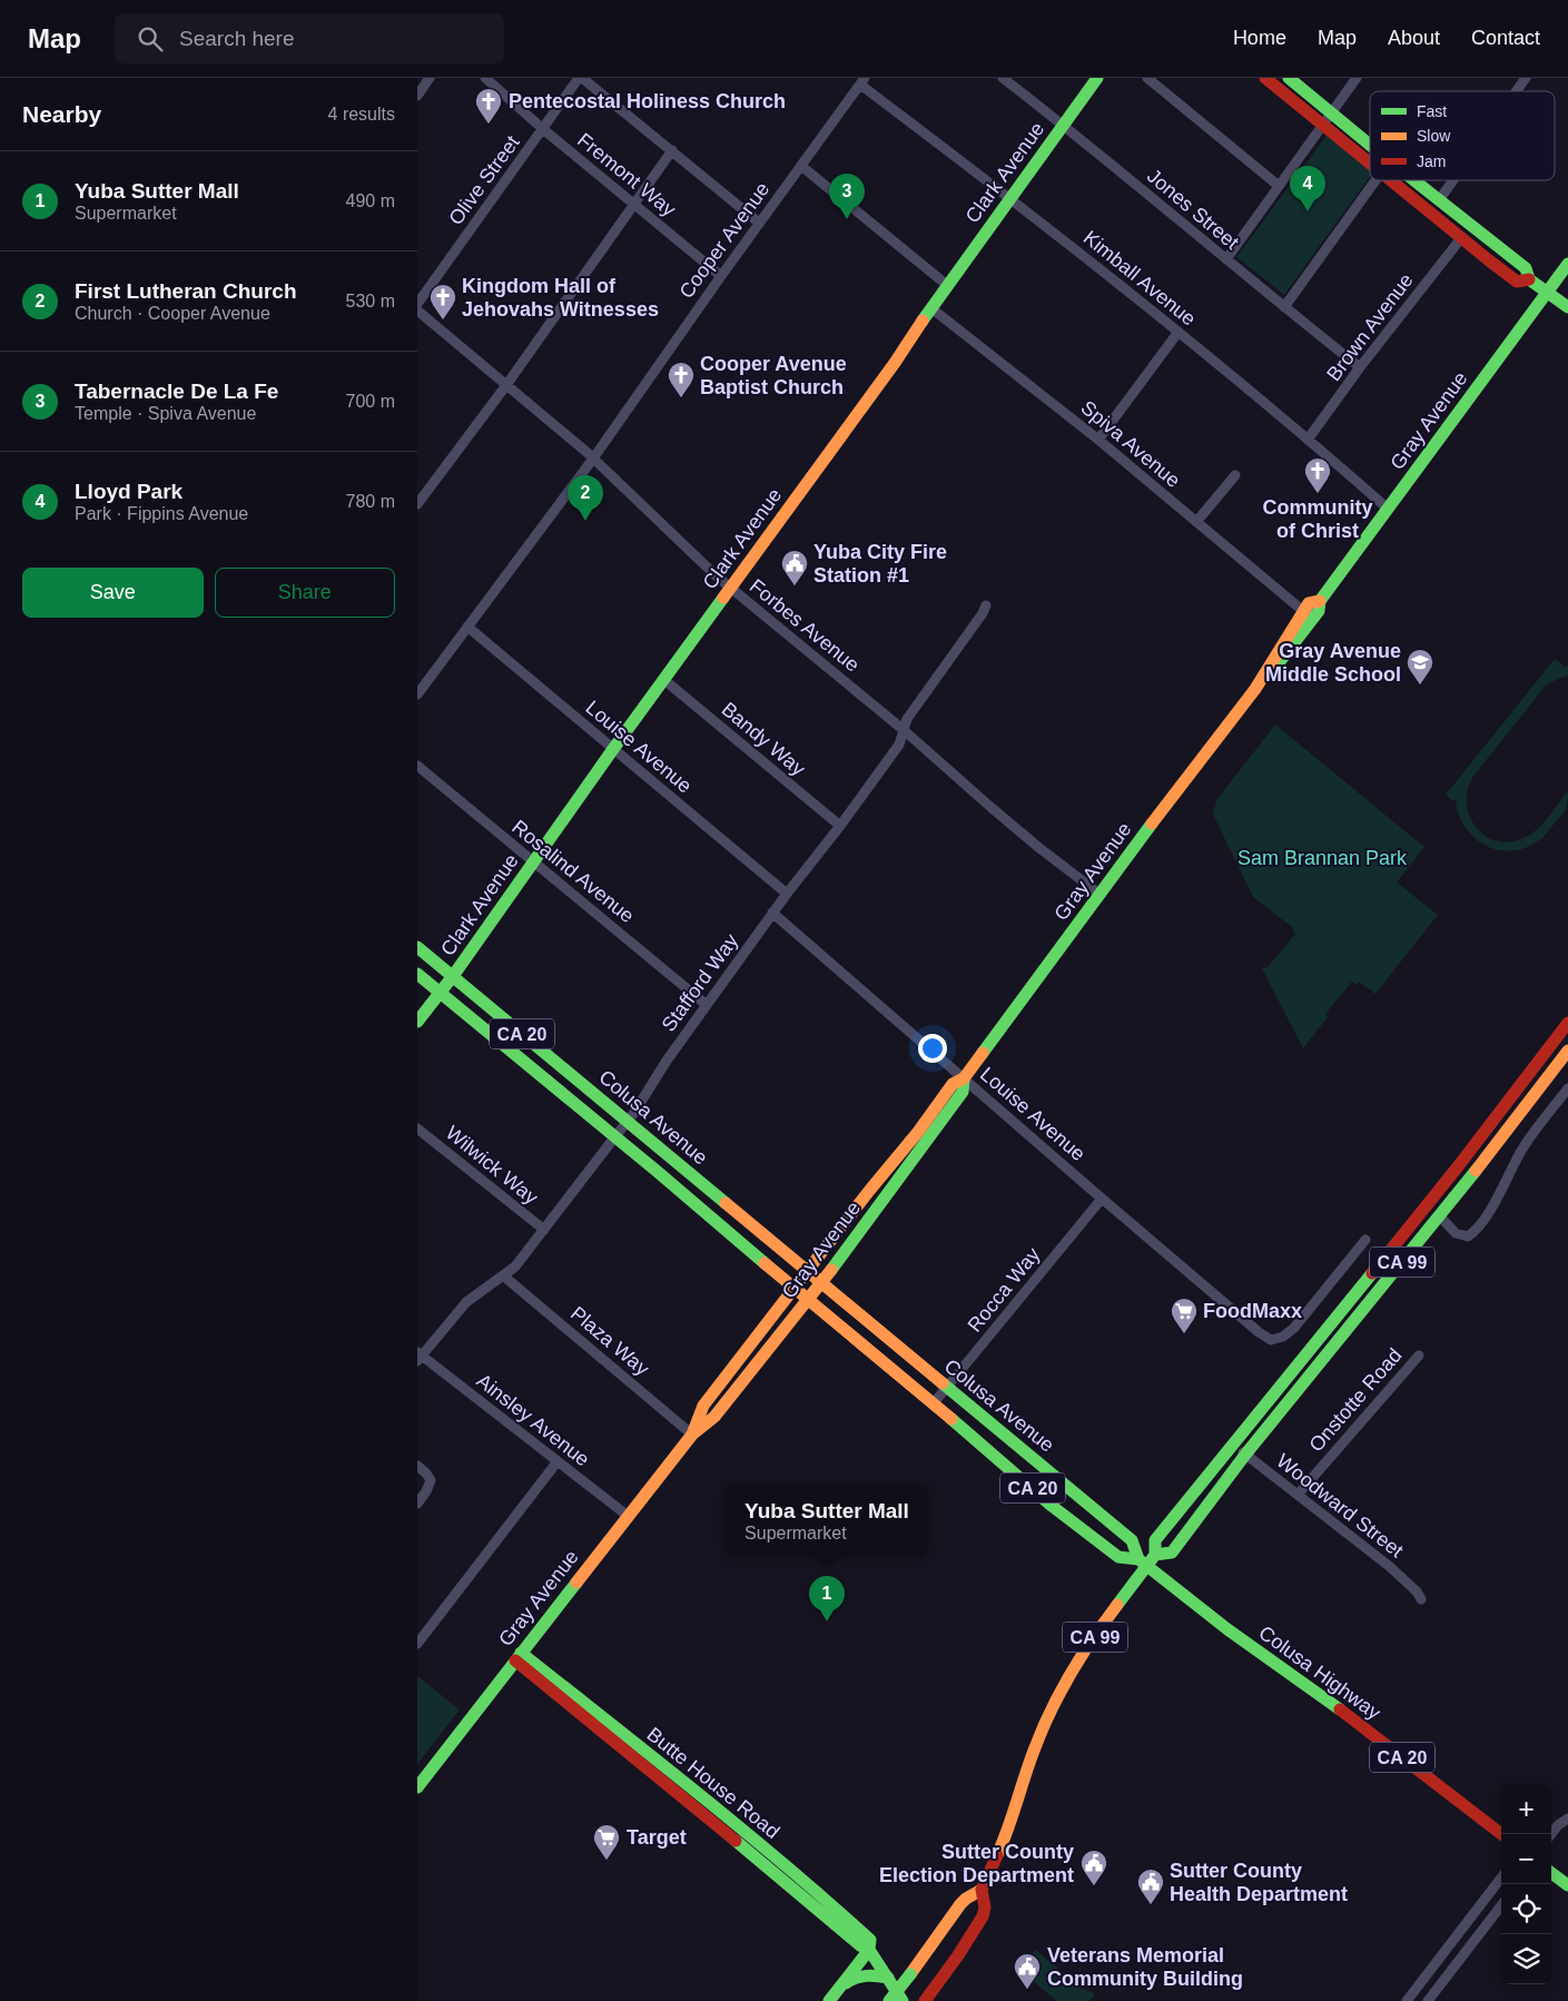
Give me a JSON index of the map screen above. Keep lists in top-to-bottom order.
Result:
{
  "streets": {
    "main road": [
      "Clark Avenue",
      "Gray Avenue",
      "CA 20",
      "Colusa Avenue",
      "CA 99",
      "Colusa Highway",
      "Butte House Road"
    ],
    "street": [
      "Fremont Way",
      "Olive Street",
      "Jones Street",
      "Cooper Avenue",
      "Kimball Avenue",
      "Brown Avenue",
      "Spiva Avenue",
      "Forbes Avenue",
      "Bandy Way",
      "Louise Avenue",
      "Rosalind Avenue",
      "Stafford Way",
      "Wilwick Way",
      "Rocca Way",
      "Plaza Way",
      "Onstotte Road",
      "Ainsley Avenue",
      "Woodward Street"
    ]
  },
  "crossings": [
    ["Clark Avenue", "Jones Street"],
    ["Clark Avenue", "Kimball Avenue"],
    ["Clark Avenue", "Spiva Avenue"],
    ["Clark Avenue", "Forbes Avenue"],
    ["Clark Avenue", "Bandy Way"],
    ["Clark Avenue", "Louise Avenue"],
    ["Clark Avenue", "Rosalind Avenue"],
    ["Clark Avenue", "Colusa Avenue"],
    ["Fremont Way", "Olive Street"],
    ["Fremont Way", "Cooper Avenue"],
    ["Jones Street", "Brown Avenue"],
    ["Cooper Avenue", "Kimball Avenue"],
    ["Cooper Avenue", "Forbes Avenue"],
    ["Cooper Avenue", "Louise Avenue"],
    ["Kimball Avenue", "Brown Avenue"],
    ["Kimball Avenue", "Gray Avenue"],
    ["Gray Avenue", "Spiva Avenue"],
    ["Gray Avenue", "Forbes Avenue"],
    ["Gray Avenue", "Louise Avenue"],
    ["Gray Avenue", "Colusa Avenue"],
    ["Gray Avenue", "Plaza Way"],
    ["Gray Avenue", "Ainsley Avenue"],
    ["Gray Avenue", "Butte House Road"],
    ["Forbes Avenue", "Stafford Way"],
    ["Bandy Way", "Stafford Way"],
    ["Louise Avenue", "Stafford Way"],
    ["Louise Avenue", "Rocca Way"],
    ["Rosalind Avenue", "Stafford Way"],
    ["Stafford Way", "Colusa Avenue"],
    ["Stafford Way", "Wilwick Way"],
    ["Stafford Way", "Plaza Way"],
    ["Stafford Way", "Ainsley Avenue"],
    ["Colusa Avenue", "CA 99"],
    ["Colusa Avenue", "Rocca Way"],
    ["Colusa Avenue", "Colusa Highway"],
    ["CA 99", "Woodward Street"],
    ["CA 99", "Colusa Highway"],
    ["Onstotte Road", "Woodward Street"]
  ],
  "parks": ["Sam Brannan Park"],
  "places": {
    "church": [
      "Pentecostal Holiness Church",
      "Kingdom Hall of Jehovahs Witnesses",
      "Cooper Avenue Baptist Church",
      "Community of Christ"
    ],
    "public building": [
      "Yuba City Fire Station #1",
      "Sutter County Election Department",
      "Sutter County Health Department",
      "Veterans Memorial Community Building"
    ],
    "school or university": ["Gray Avenue Middle School"],
    "supermarket": ["FoodMaxx", "Target"]
  },
  "legend": ["Fast", "Slow", "Jam"],
  "page": {
    "header": "Map",
    "search": "Search here",
    "nav": [
      "Home",
      "Map",
      "About",
      "Contact"
    ],
    "heading": ["Nearby", "4 results"],
    "list": [
      {
        "mark": "1",
        "name": "Yuba Sutter Mall",
        "note": "Supermarket",
        "value": "490 m"
      },
      {
        "mark": "2",
        "name": "First Lutheran Church",
        "note": "Church · Cooper Avenue",
        "value": "530 m"
      },
      {
        "mark": "3",
        "name": "Tabernacle De La Fe",
        "note": "Temple · Spiva Avenue",
        "value": "700 m"
      },
      {
        "mark": "4",
        "name": "Lloyd Park",
        "note": "Park · Fippins Avenue",
        "value": "780 m"
      }
    ],
    "pins": [
      "4",
      "3",
      "2",
      "1"
    ],
    "buttons": ["Save", "Share"],
    "popup": ["Yuba Sutter Mall", "Supermarket"],
    "map_buttons": ["+", "−"]
  }
}
